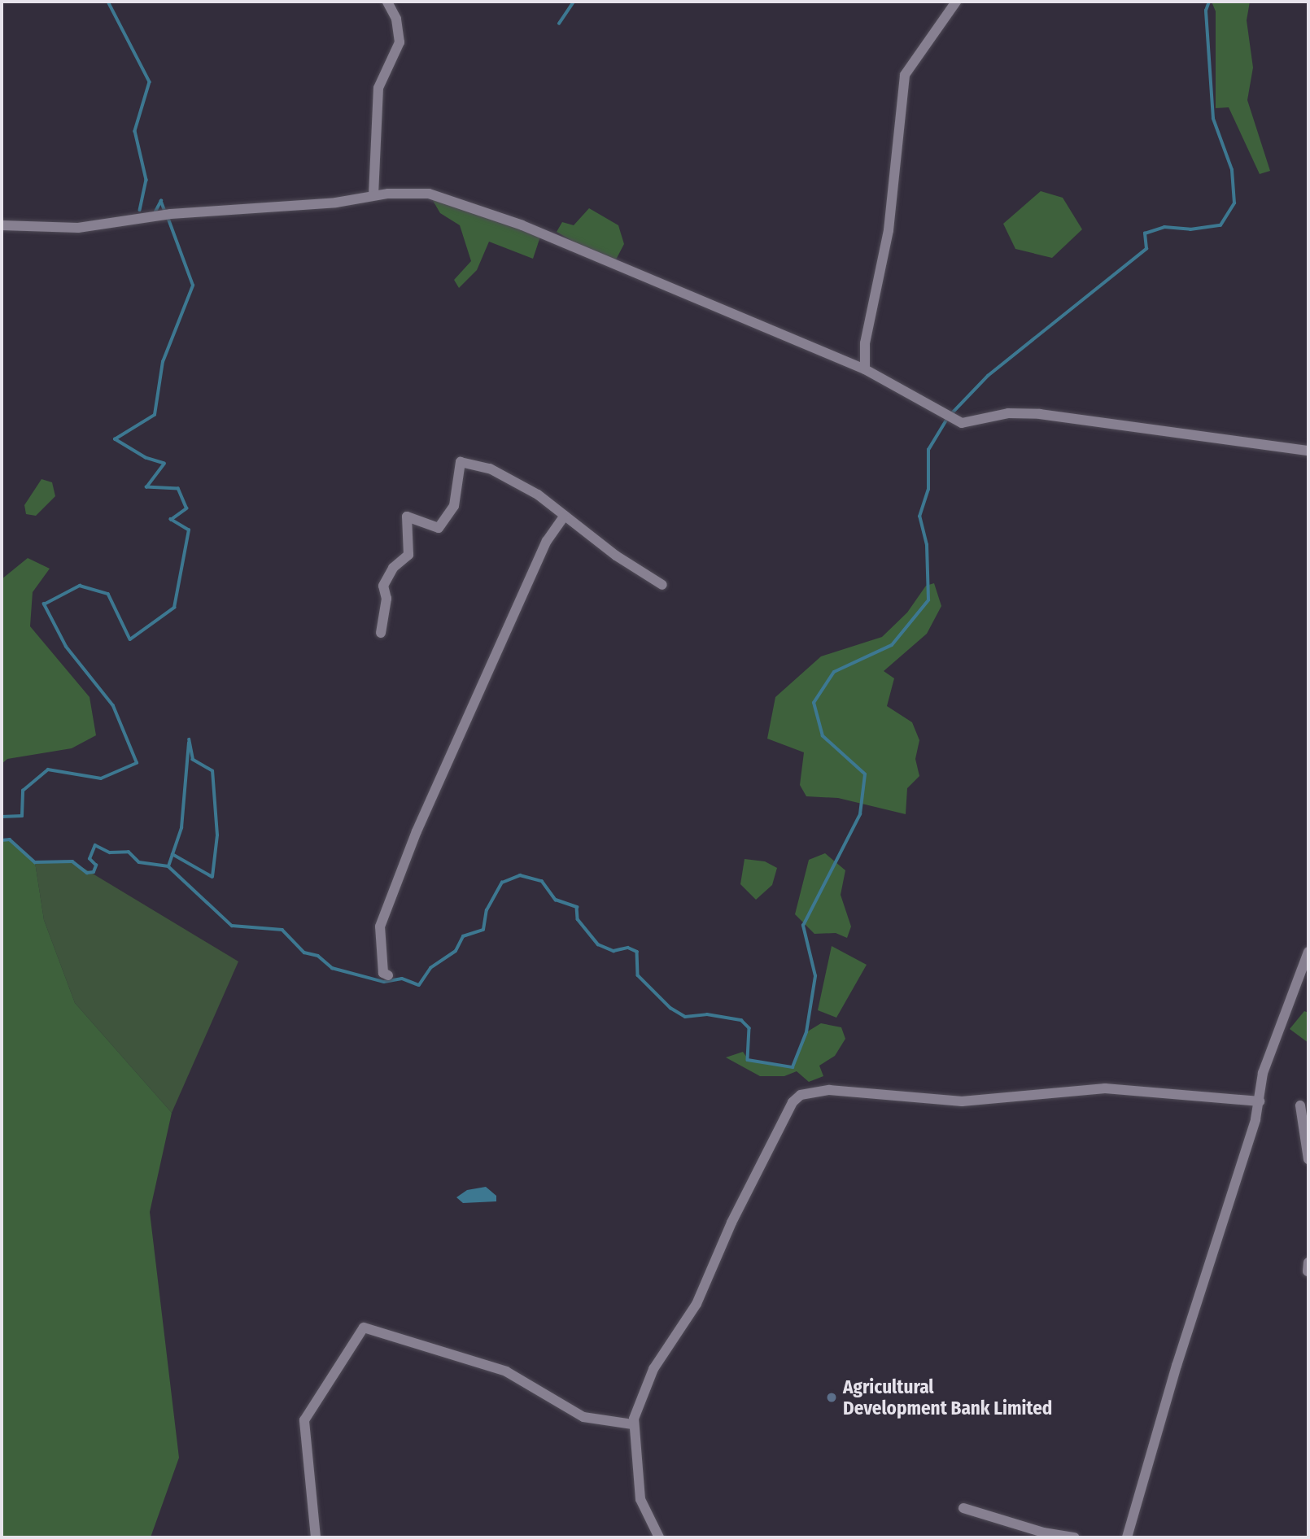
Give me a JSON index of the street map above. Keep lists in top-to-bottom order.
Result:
{
  "places": ["Agricultural Development Bank Limited"]
}
